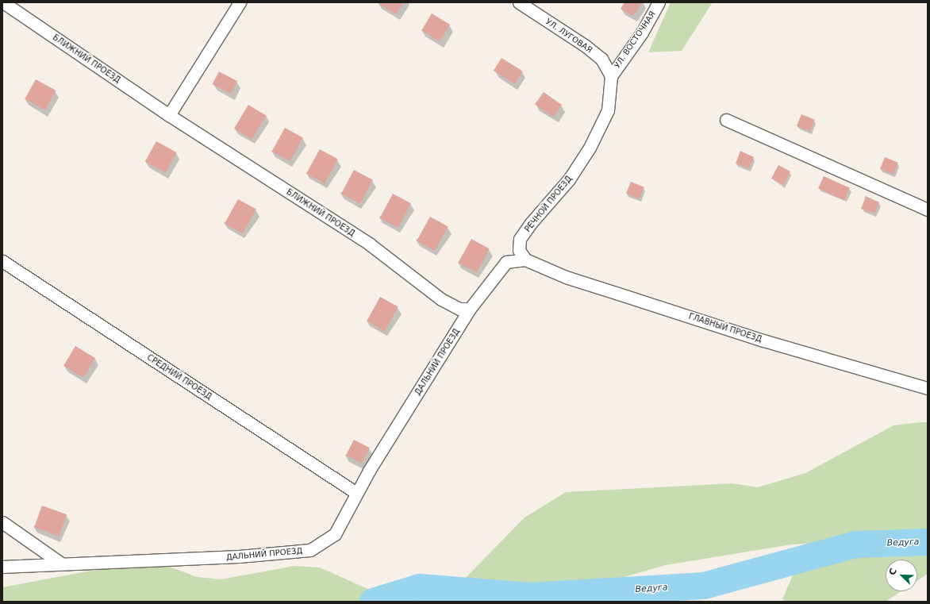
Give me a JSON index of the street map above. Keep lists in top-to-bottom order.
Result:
{
  "streets": {
    "street": [
      "УЛ. ЛУГОВАЯ",
      "УЛ. ВОСТОЧНАЯ",
      "БЛИЖНИЙ ПРОЕЗД",
      "РЕЧНОЙ ПРОЕЗД",
      "ГЛАВНЫЙ ПРОЕЗД",
      "ДАЛЬНИЙ ПРОЕЗД",
      "СРЕДНИЙ ПРОЕЗД"
    ]
  },
  "crossings": [
    ["УЛ. ЛУГОВАЯ", "УЛ. ВОСТОЧНАЯ"],
    ["УЛ. ЛУГОВАЯ", "РЕЧНОЙ ПРОЕЗД"],
    ["УЛ. ВОСТОЧНАЯ", "РЕЧНОЙ ПРОЕЗД"],
    ["БЛИЖНИЙ ПРОЕЗД", "ДАЛЬНИЙ ПРОЕЗД"],
    ["РЕЧНОЙ ПРОЕЗД", "ГЛАВНЫЙ ПРОЕЗД"],
    ["ДАЛЬНИЙ ПРОЕЗД", "СРЕДНИЙ ПРОЕЗД"]
  ],
  "water": ["Ведуга"],
  "north": "top left"
}
